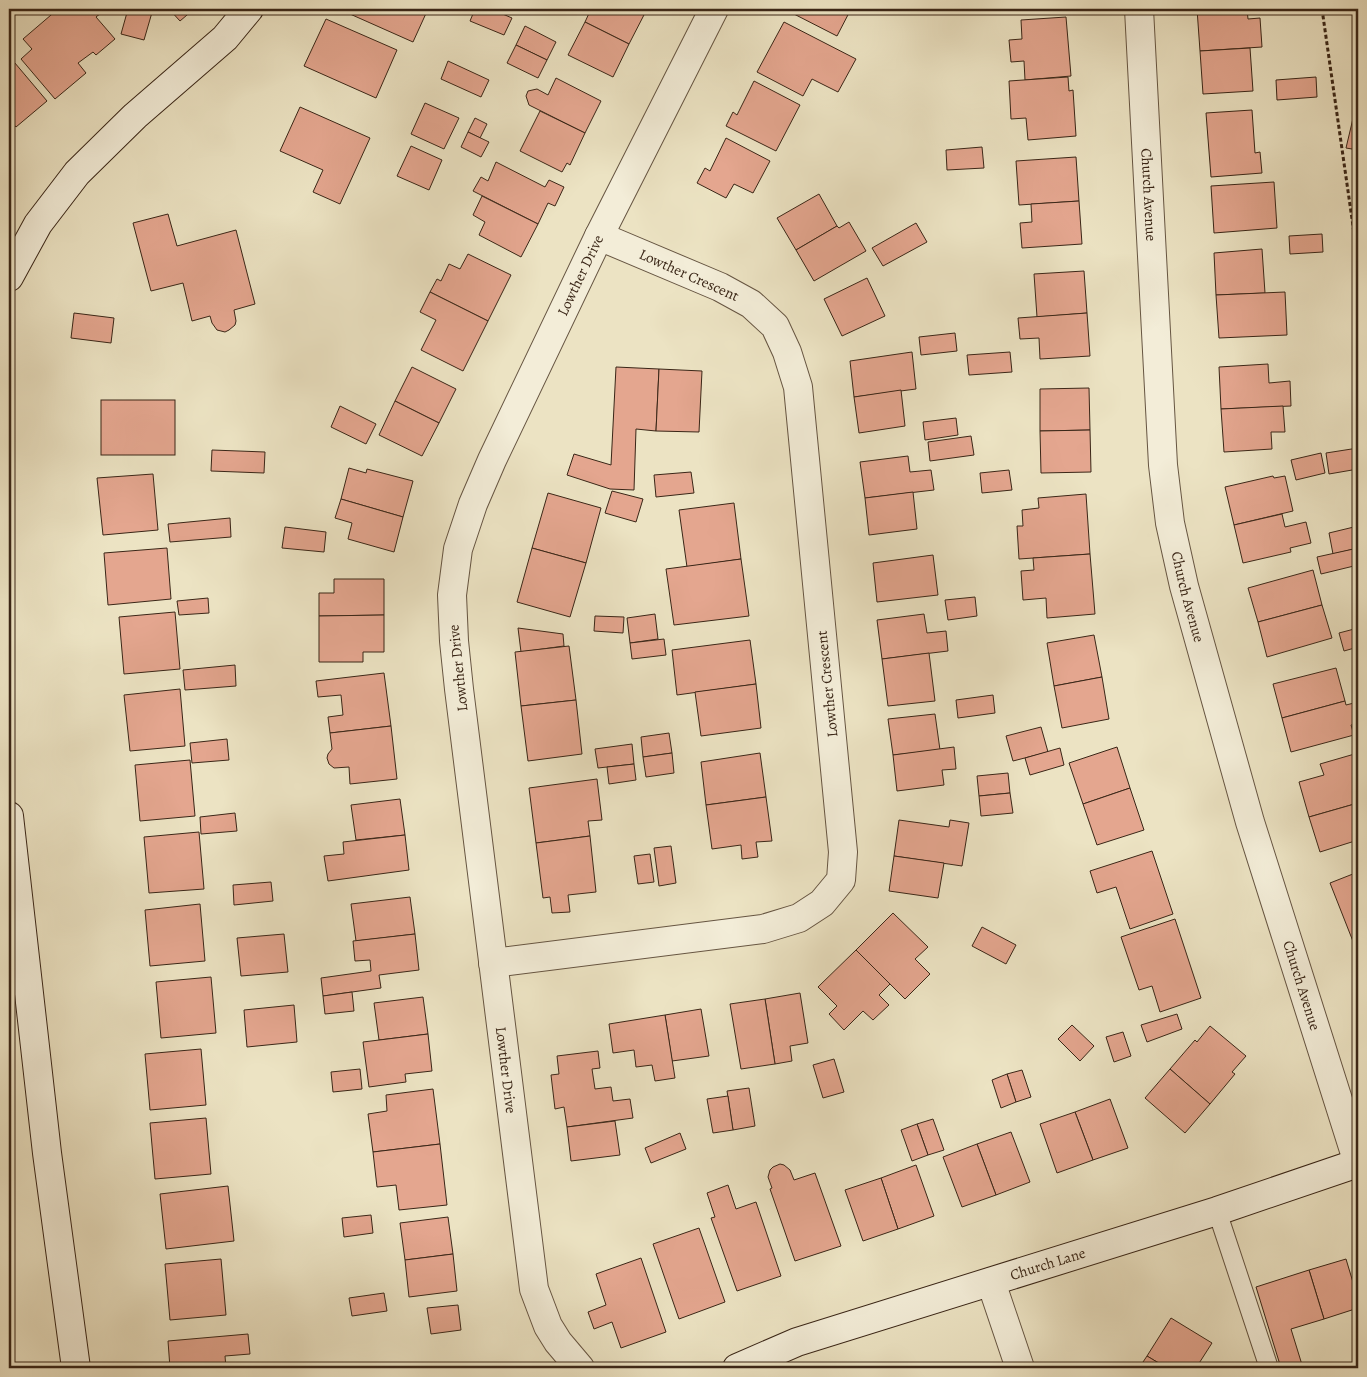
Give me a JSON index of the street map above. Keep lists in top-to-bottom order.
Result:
{
  "streets": {
    "street": [
      "Church Avenue",
      "Lowther Drive",
      "Lowther Crescent",
      "Church Lane"
    ]
  },
  "crossings": [
    ["Church Avenue", "Church Lane"],
    ["Lowther Drive", "Lowther Crescent"]
  ]
}
